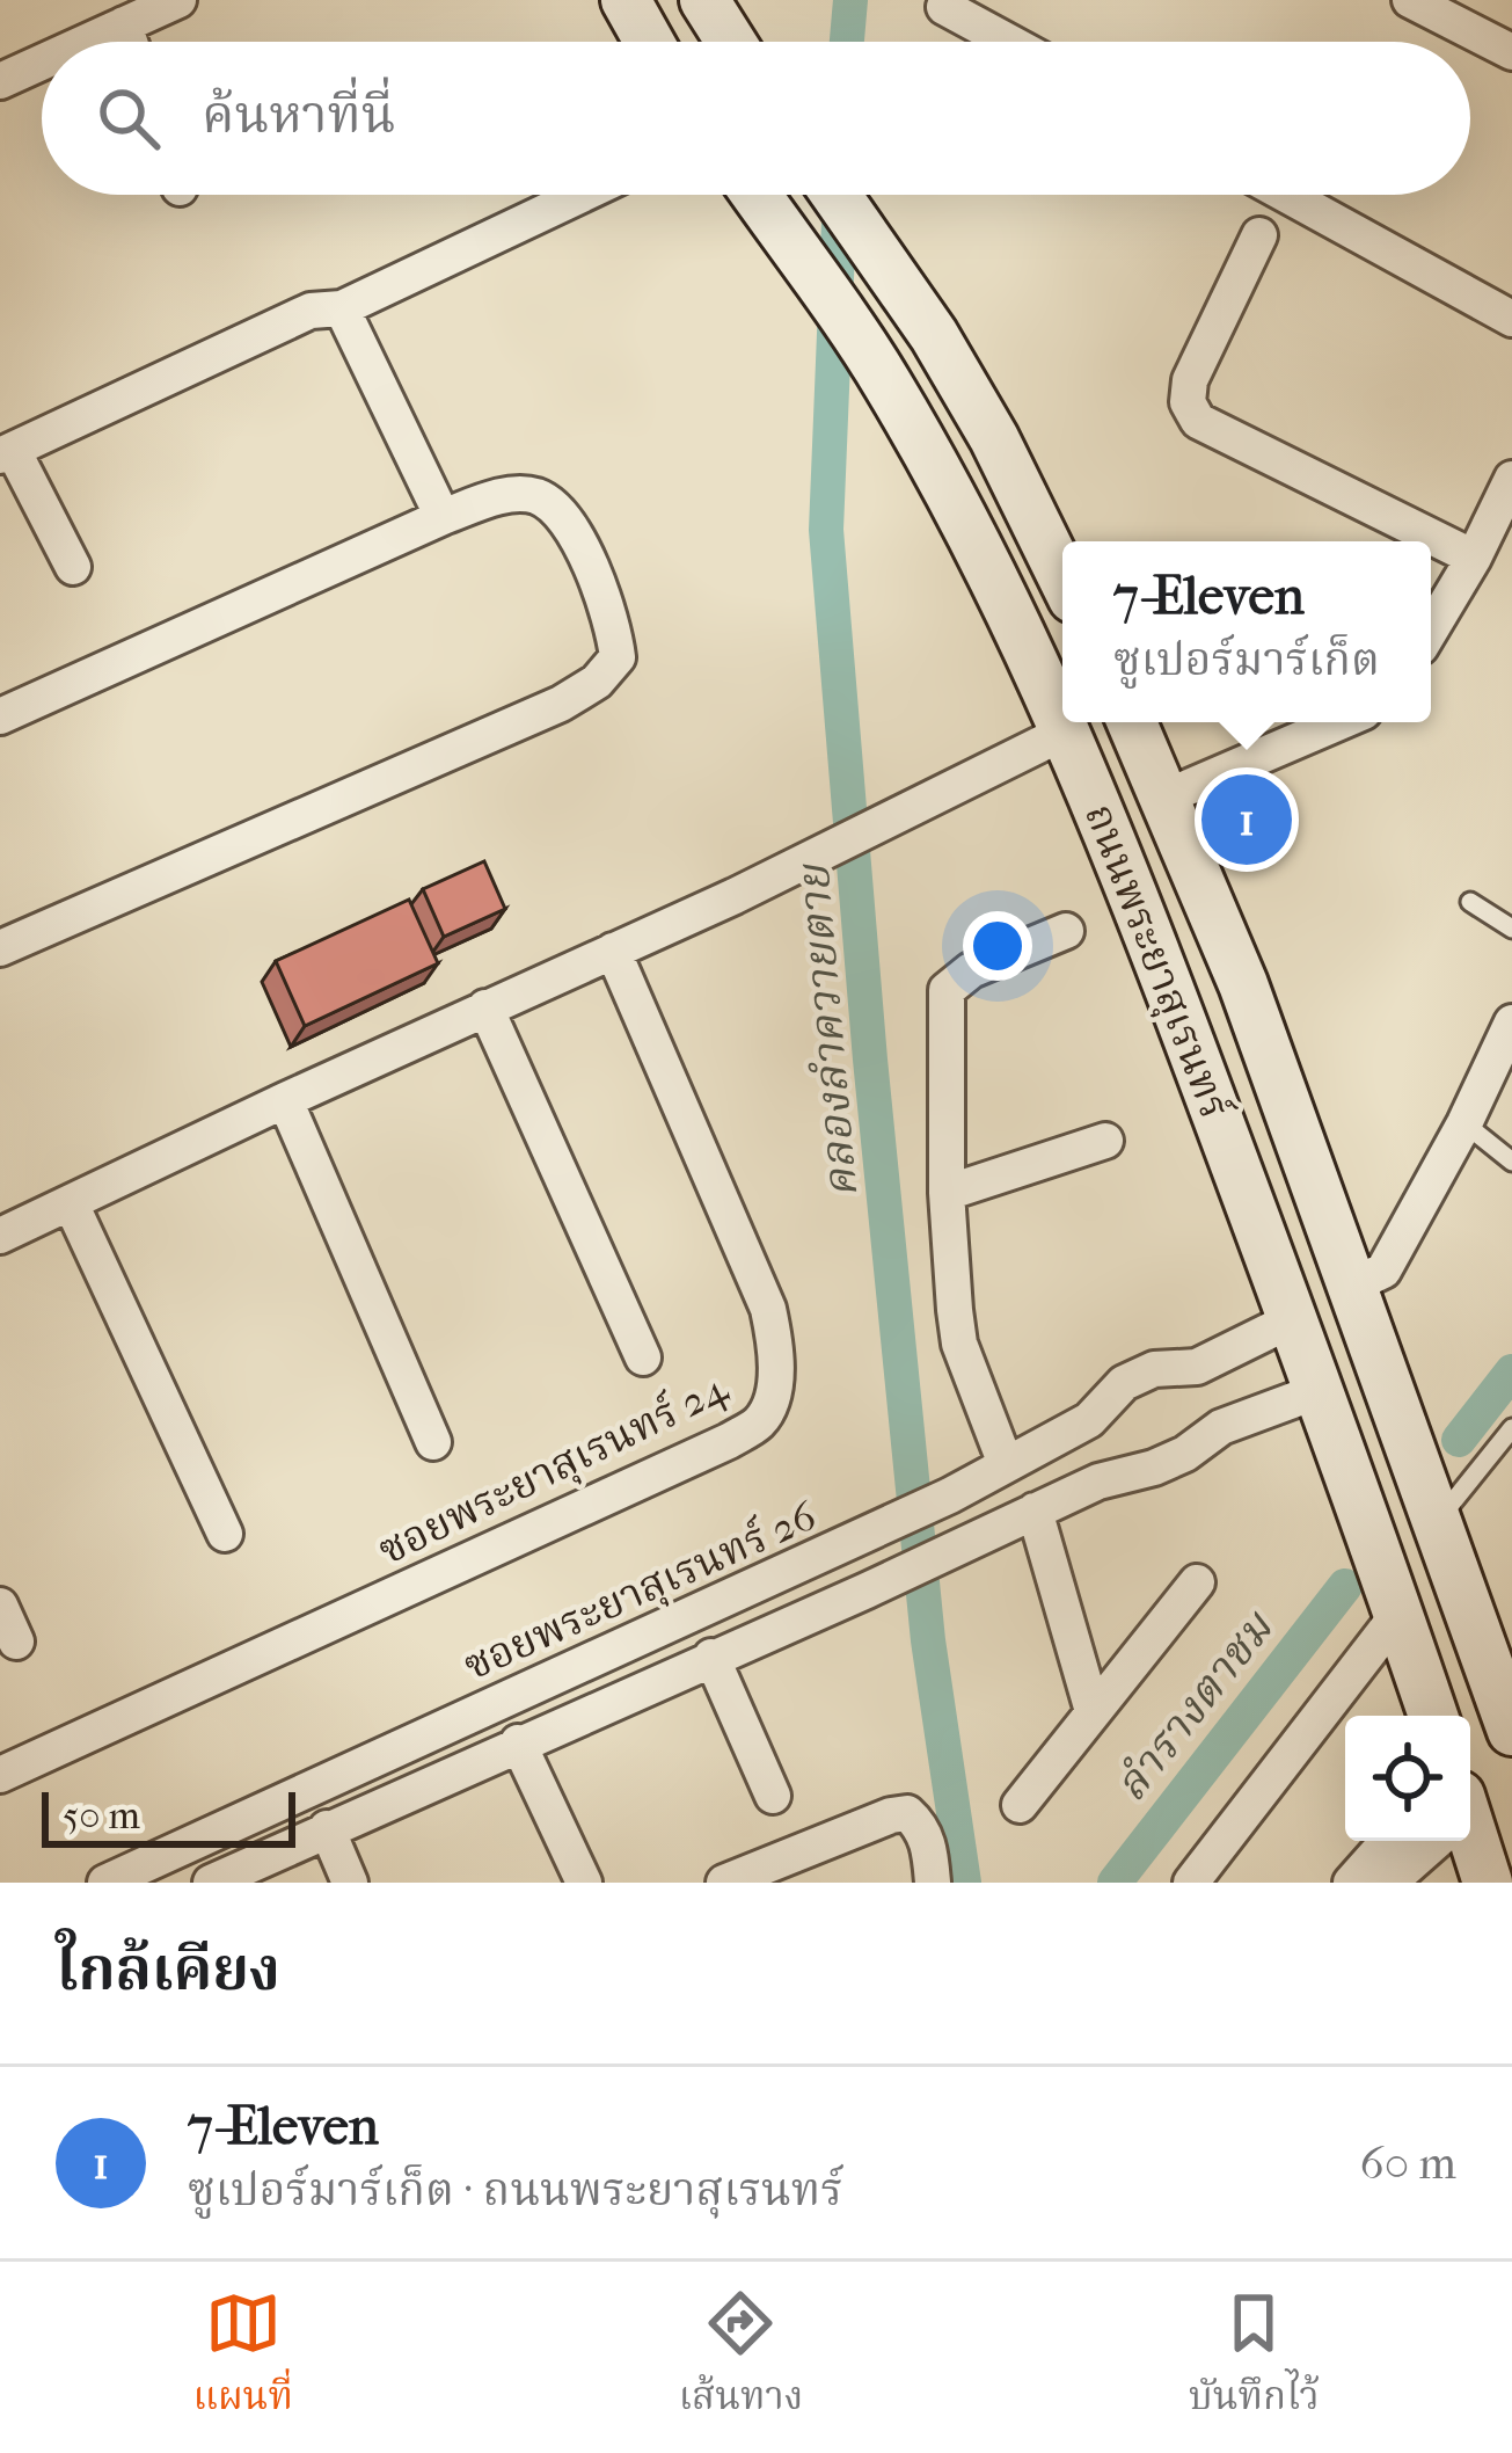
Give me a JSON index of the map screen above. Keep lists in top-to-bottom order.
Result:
{
  "streets": {
    "street": ["ถนนพระยาสุเรนทร์", "ซอยพระยาสุเรนทร์ 24", "ซอยพระยาสุเรนทร์ 26"]
  },
  "crossings": [
    ["ถนนพระยาสุเรนทร์", "ซอยพระยาสุเรนทร์ 26"]
  ],
  "water": ["คลองลำควายตาย", "ลำรางตาชม"],
  "scale_bar": "50 m",
  "page": {
    "search": "ค้นหาที่นี่",
    "popup": ["7-Eleven", "ซูเปอร์มาร์เก็ต"],
    "pins": "1",
    "scale": "50 m",
    "heading": "ใกล้เคียง",
    "list": [
      {
        "mark": "1",
        "name": "7-Eleven",
        "note": "ซูเปอร์มาร์เก็ต · ถนนพระยาสุเรนทร์",
        "value": "60 m"
      }
    ],
    "nav": ["แผนที่", "เส้นทาง", "บันทึกไว้"]
  }
}
